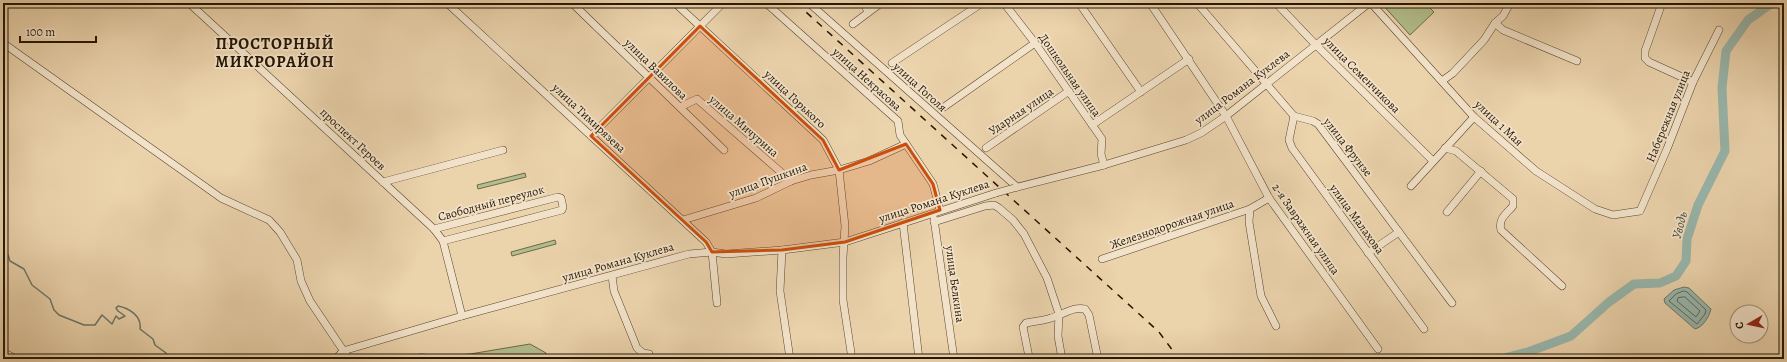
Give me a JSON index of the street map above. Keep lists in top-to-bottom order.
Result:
{
  "streets": {
    "street": [
      "улица Вавилова",
      "Дошкольная улица",
      "улица Семенчикова",
      "улица Некрасова",
      "улица Гоголя",
      "улица Романа Куклева",
      "улица Горького",
      "Ударная улица",
      "Набережная улица",
      "улица Тимирязева",
      "улица 1 Мая",
      "улица Мичурина",
      "проспект Героев",
      "улица Фрунзе",
      "улица Пушкина",
      "Свободный переулок",
      "улица Малахова",
      "Железнодорожная улица",
      "2-я Завражная улица",
      "улица Белкина"
    ]
  },
  "crossings": [
    ["улица Вавилова", "улица Мичурина"],
    ["Дошкольная улица", "улица Романа Куклева"],
    ["Дошкольная улица", "Ударная улица"],
    ["улица Семенчикова", "улица Романа Куклева"],
    ["улица Некрасова", "улица Романа Куклева"],
    ["улица Некрасова", "улица Пушкина"],
    ["улица Некрасова", "улица Белкина"],
    ["улица Гоголя", "улица Романа Куклева"],
    ["улица Романа Куклева", "улица Горького"],
    ["улица Романа Куклева", "улица Тимирязева"],
    ["улица Романа Куклева", "улица 1 Мая"],
    ["улица Романа Куклева", "проспект Героев"],
    ["улица Романа Куклева", "2-я Завражная улица"],
    ["улица Романа Куклева", "улица Белкина"],
    ["улица Горького", "улица Пушкина"],
    ["Набережная улица", "улица 1 Мая"],
    ["улица Тимирязева", "улица Пушкина"],
    ["улица Мичурина", "улица Пушкина"],
    ["проспект Героев", "Свободный переулок"],
    ["улица Фрунзе", "улица Малахова"],
    ["Железнодорожная улица", "2-я Завражная улица"]
  ],
  "districts": ["ПРОСТОРНЫЙ МИКРОРАЙОН"],
  "water": ["Уводь"],
  "scale_bar": "100 m",
  "north": "left"
}
